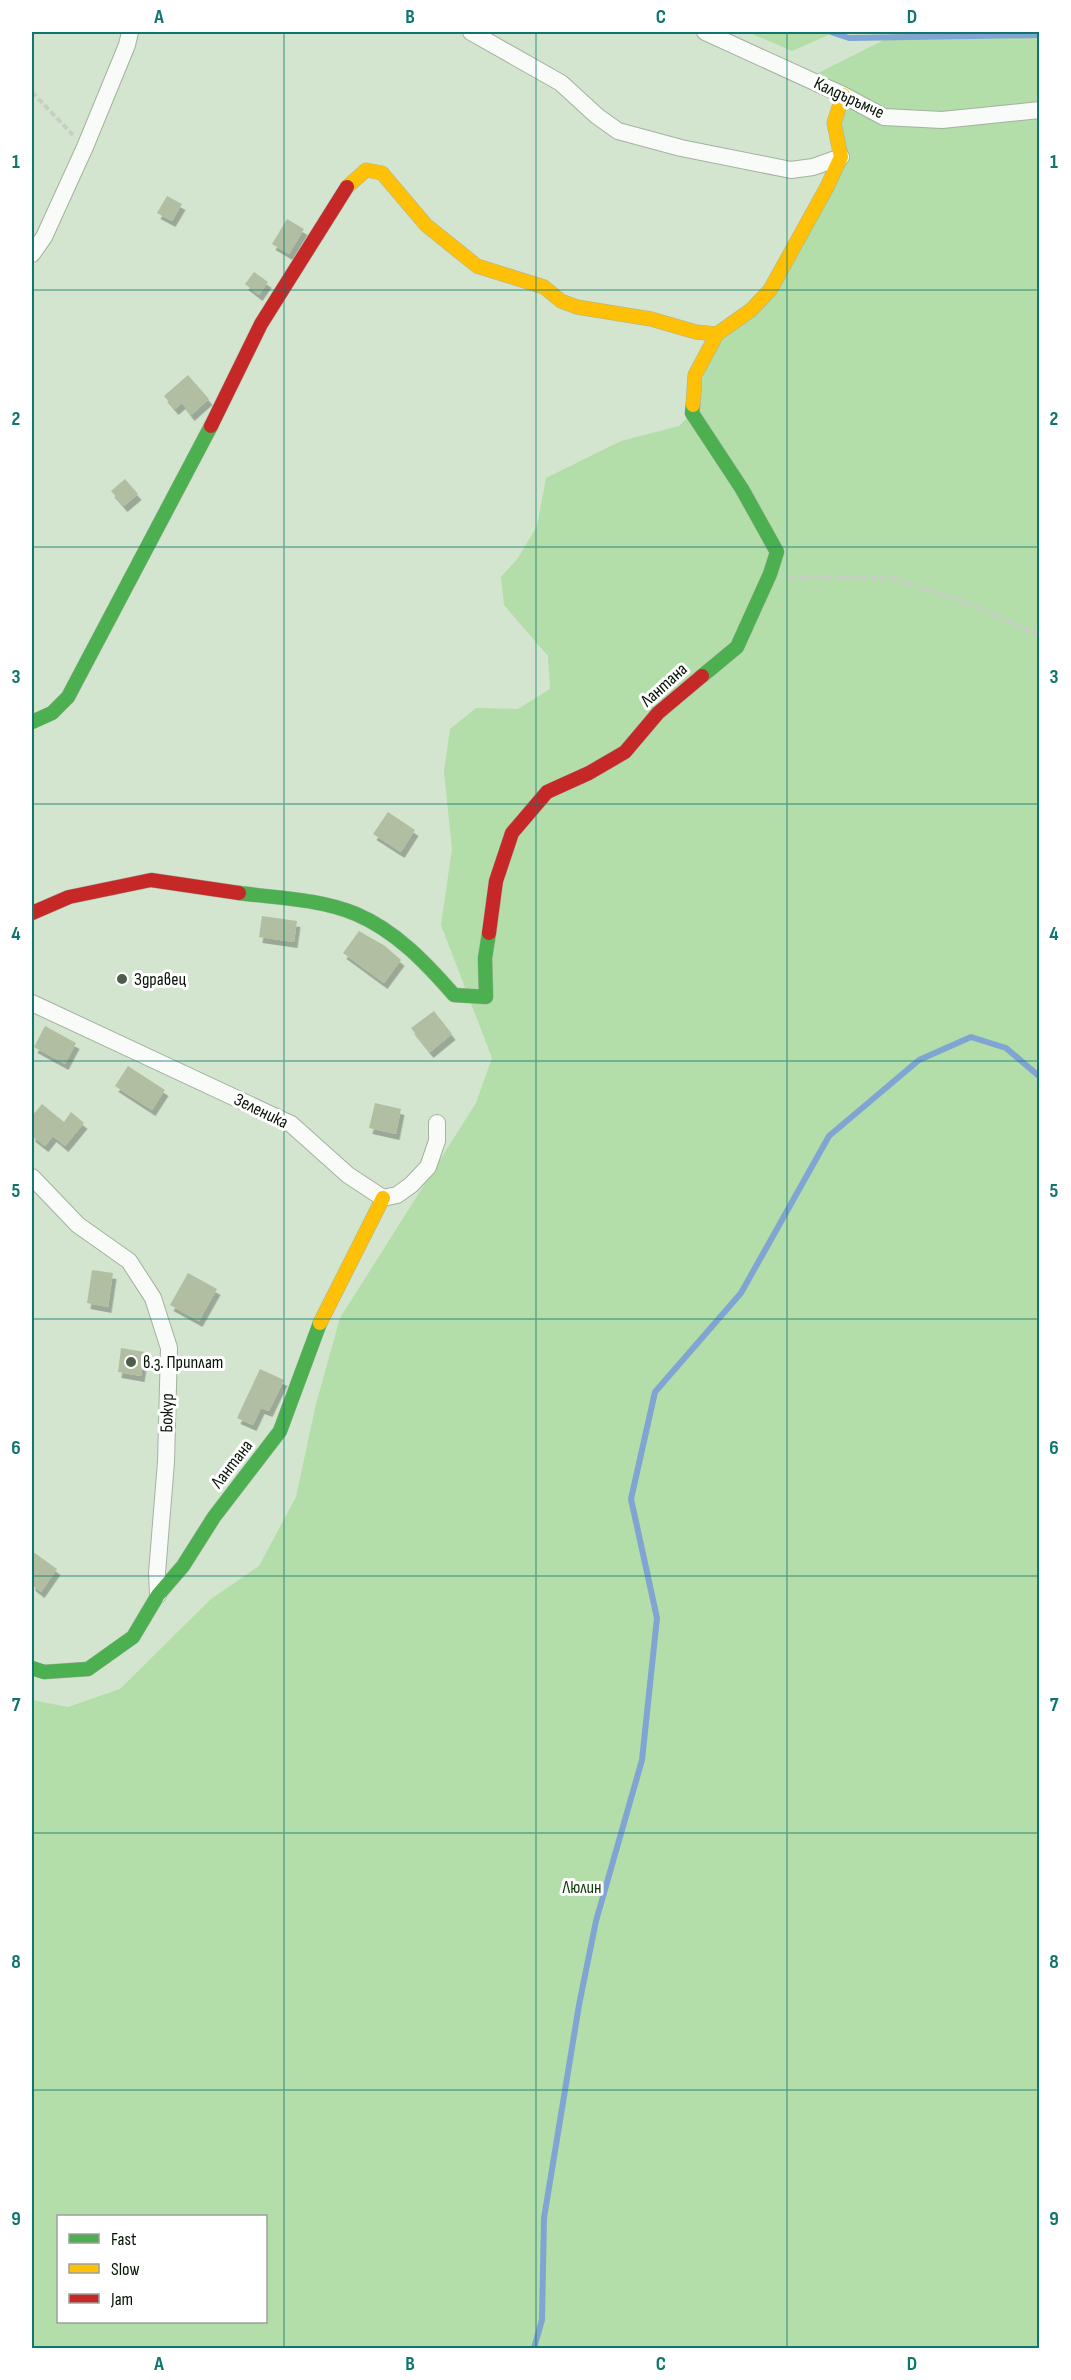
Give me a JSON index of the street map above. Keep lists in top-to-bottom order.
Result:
{
  "streets": {
    "street": [
      "Калдъръмче",
      "Лантана",
      "Зеленика",
      "Божур"
    ]
  },
  "crossings": [
    ["Лантана", "Зеленика"],
    ["Лантана", "Божур"]
  ],
  "parks": ["Люлин"],
  "places": ["Здравец", "в.з. Приплат"],
  "legend": ["Fast", "Slow", "Jam"],
  "grid": {
    "columns": [
      "A",
      "B",
      "C",
      "D"
    ],
    "rows": [
      "1",
      "2",
      "3",
      "4",
      "5",
      "6",
      "7",
      "8",
      "9"
    ]
  }
}
